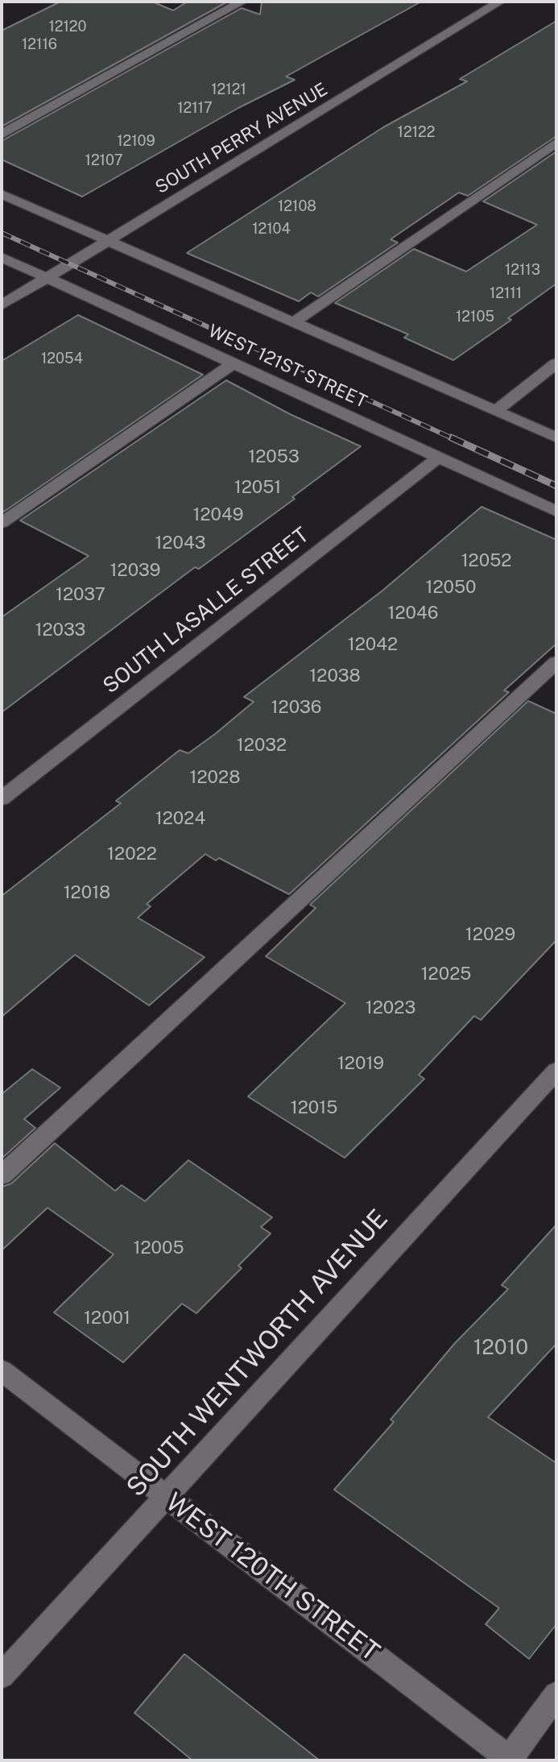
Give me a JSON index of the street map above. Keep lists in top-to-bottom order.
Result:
{
  "streets": {
    "street": [
      "SOUTH PERRY AVENUE",
      "WEST 121ST STREET",
      "SOUTH LASALLE STREET",
      "SOUTH WENTWORTH AVENUE",
      "WEST 120TH STREET"
    ]
  },
  "crossings": [
    ["SOUTH PERRY AVENUE", "WEST 121ST STREET"],
    ["WEST 121ST STREET", "SOUTH LASALLE STREET"],
    ["SOUTH WENTWORTH AVENUE", "WEST 120TH STREET"]
  ],
  "house_numbers": [
    "12120",
    "12116",
    "12121",
    "12117",
    "12122",
    "12109",
    "12107",
    "12108",
    "12104",
    "12113",
    "12111",
    "12105",
    "12054",
    "12053",
    "12051",
    "12049",
    "12043",
    "12052",
    "12039",
    "12050",
    "12037",
    "12046",
    "12033",
    "12042",
    "12038",
    "12036",
    "12032",
    "12028",
    "12024",
    "12022",
    "12018",
    "12029",
    "12025",
    "12023",
    "12019",
    "12015",
    "12005",
    "12001",
    "12010"
  ]
}
